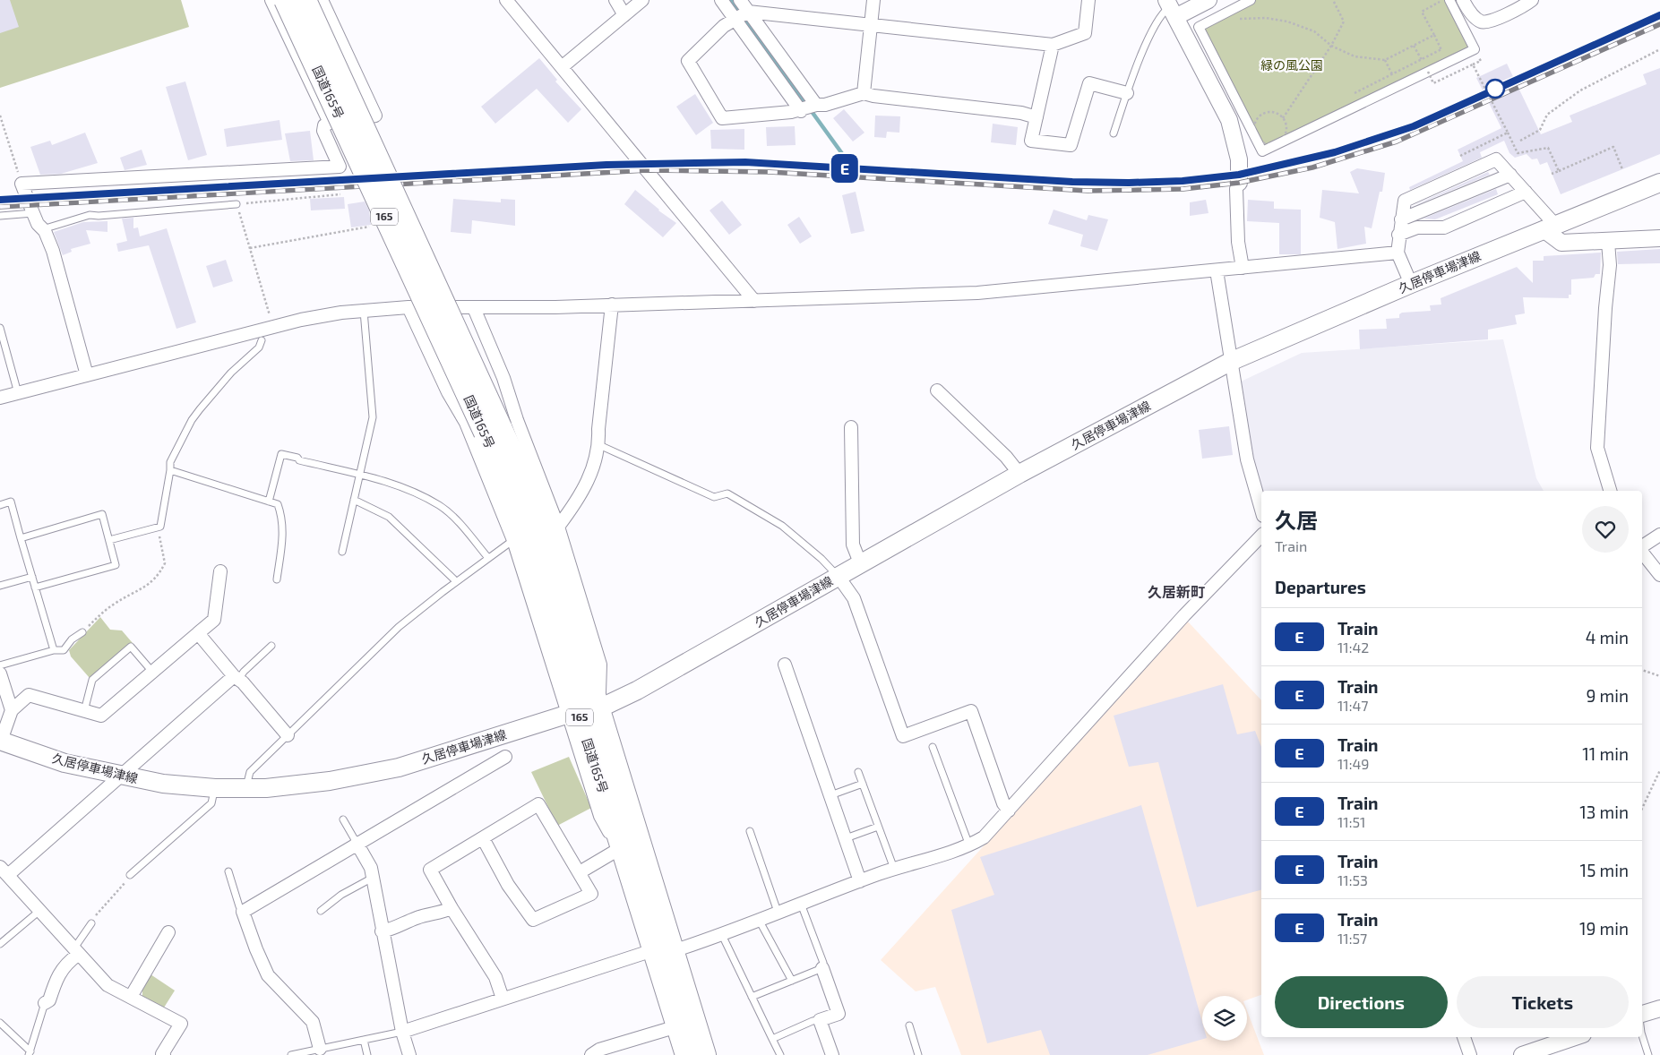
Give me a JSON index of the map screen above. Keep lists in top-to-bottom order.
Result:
{
  "streets": {
    "highway": ["国道165号", "165"],
    "main road": ["久居停車場津線"]
  },
  "crossings": [
    ["国道165号", "久居停車場津線"]
  ],
  "districts": ["久居新町"],
  "parks": ["緑の風公園"],
  "page": {
    "on_map": "E",
    "heading": [
      ["久居", "Train"],
      "Departures"
    ],
    "list": [
      {
        "mark": "E",
        "name": "Train",
        "note": "11:42",
        "value": "4 min"
      },
      {
        "mark": "E",
        "name": "Train",
        "note": "11:47",
        "value": "9 min"
      },
      {
        "mark": "E",
        "name": "Train",
        "note": "11:49",
        "value": "11 min"
      },
      {
        "mark": "E",
        "name": "Train",
        "note": "11:51",
        "value": "13 min"
      },
      {
        "mark": "E",
        "name": "Train",
        "note": "11:53",
        "value": "15 min"
      },
      {
        "mark": "E",
        "name": "Train",
        "note": "11:57",
        "value": "19 min"
      }
    ],
    "buttons": ["Directions", "Tickets"]
  }
}
